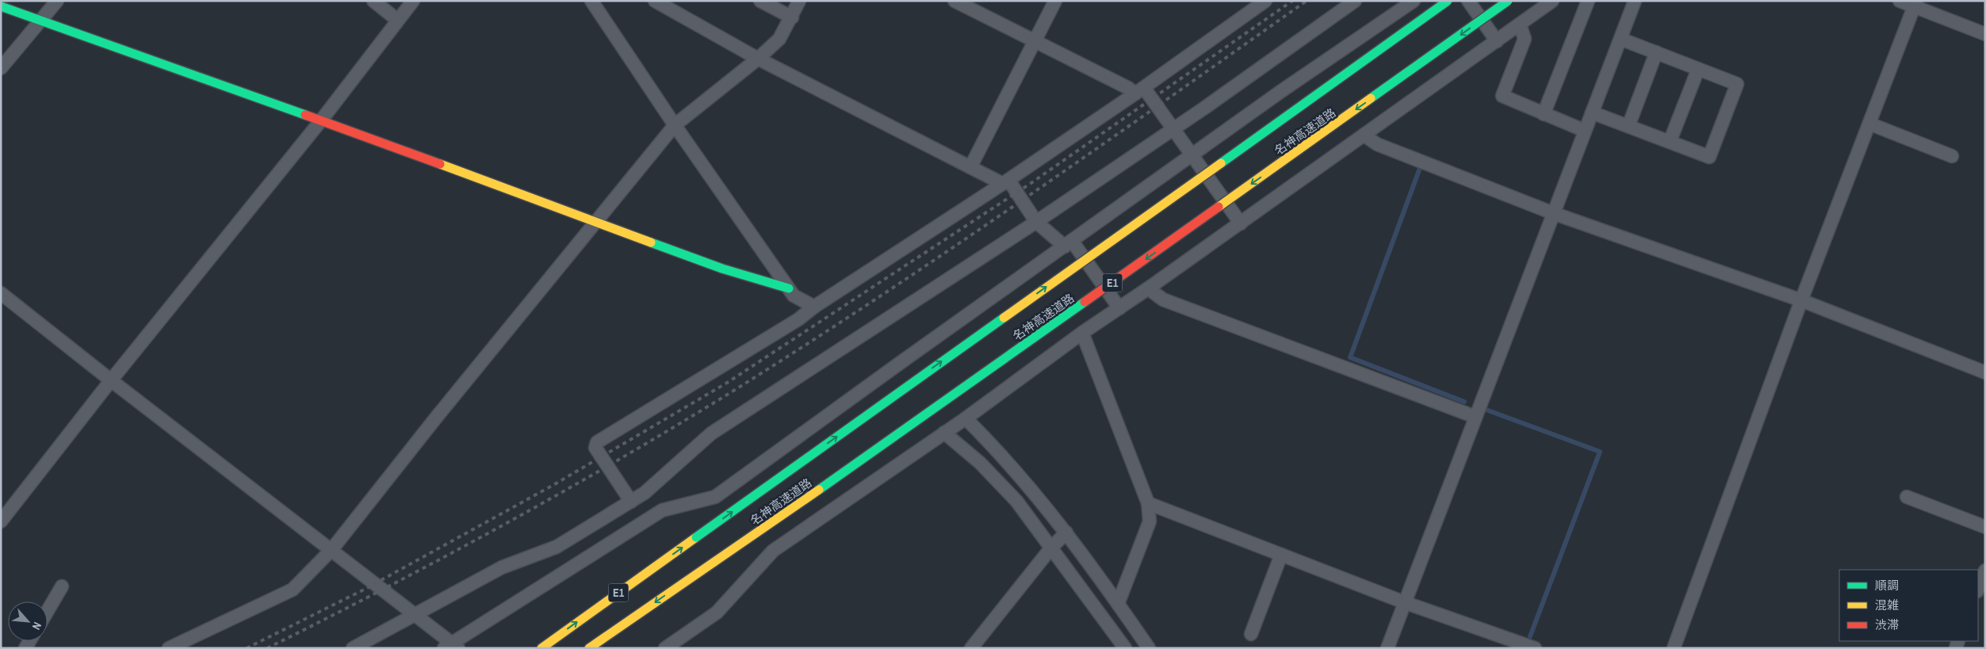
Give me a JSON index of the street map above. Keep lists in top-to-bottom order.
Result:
{
  "streets": {
    "main road": ["名神高速道路", "E1"]
  },
  "legend": ["順調", "混雑", "渋滞"],
  "north": "bottom right"
}
